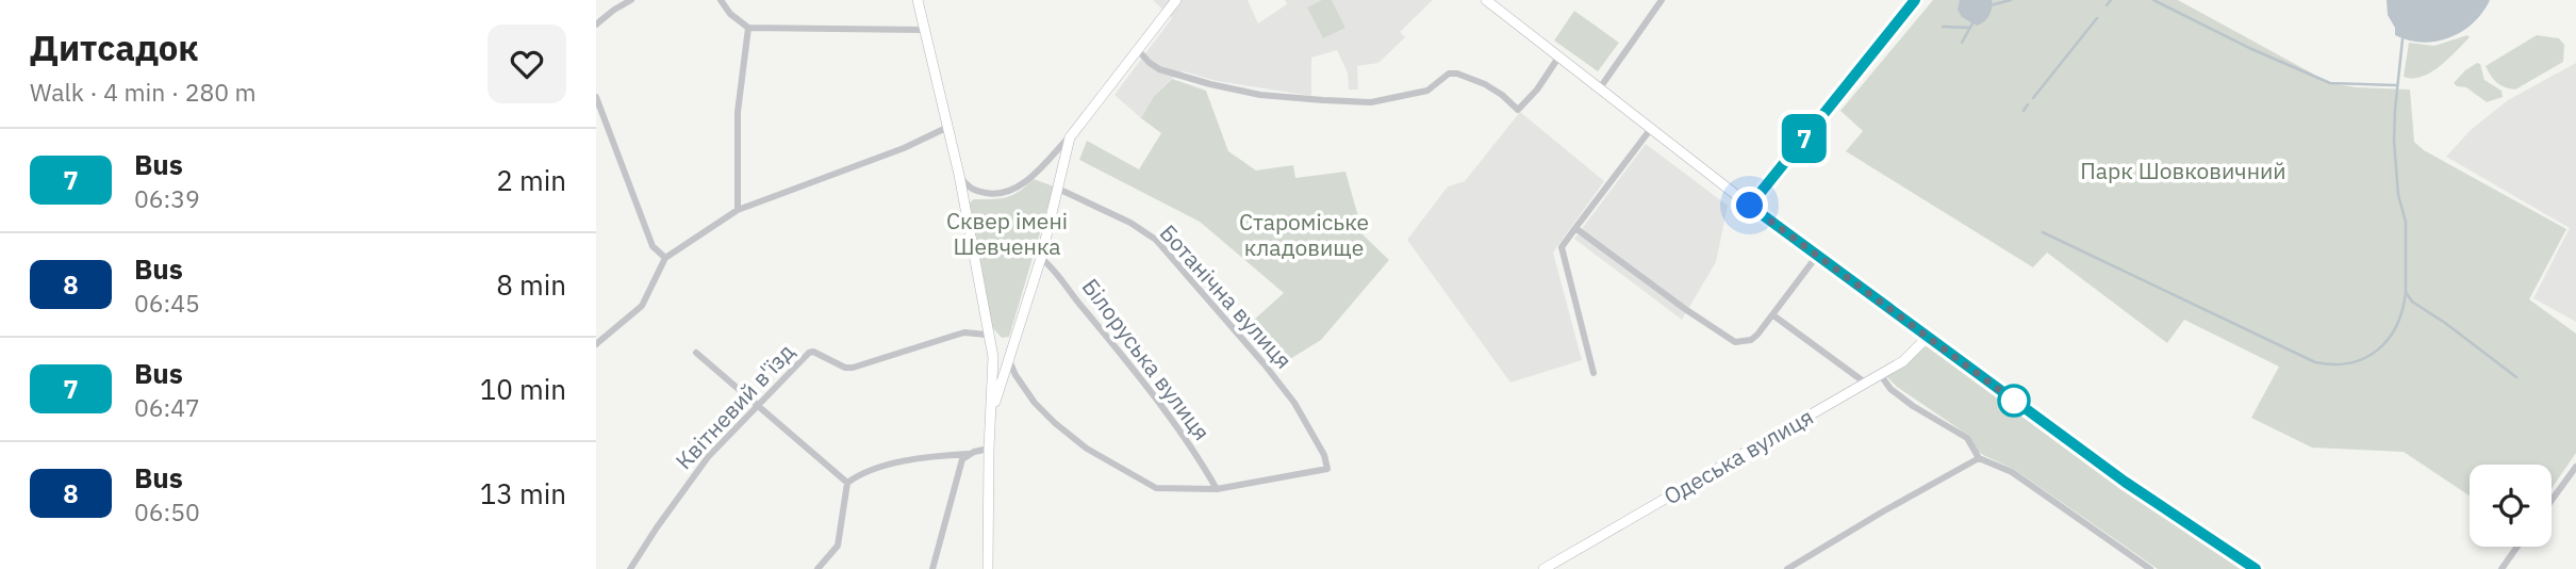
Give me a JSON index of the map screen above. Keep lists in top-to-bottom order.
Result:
{
  "streets": {
    "street": [
      "Ботанічна вулиця",
      "Білоруська вулиця",
      "Квітневий в'їзд",
      "Одеська вулиця"
    ]
  },
  "crossings": [
    ["Ботанічна вулиця", "Білоруська вулиця"]
  ],
  "parks": ["Парк Шовковичний", "Сквер імені Шевченка", "Староміське кладовище"],
  "lines": ["bus line 7"],
  "page": {
    "heading": ["Дитсадок", "Walk · 4 min · 280 m"],
    "on_map": "7",
    "list": [
      {
        "mark": "7",
        "name": "Bus",
        "note": "06:39",
        "value": "2 min"
      },
      {
        "mark": "8",
        "name": "Bus",
        "note": "06:45",
        "value": "8 min"
      },
      {
        "mark": "7",
        "name": "Bus",
        "note": "06:47",
        "value": "10 min"
      },
      {
        "mark": "8",
        "name": "Bus",
        "note": "06:50",
        "value": "13 min"
      }
    ]
  }
}
